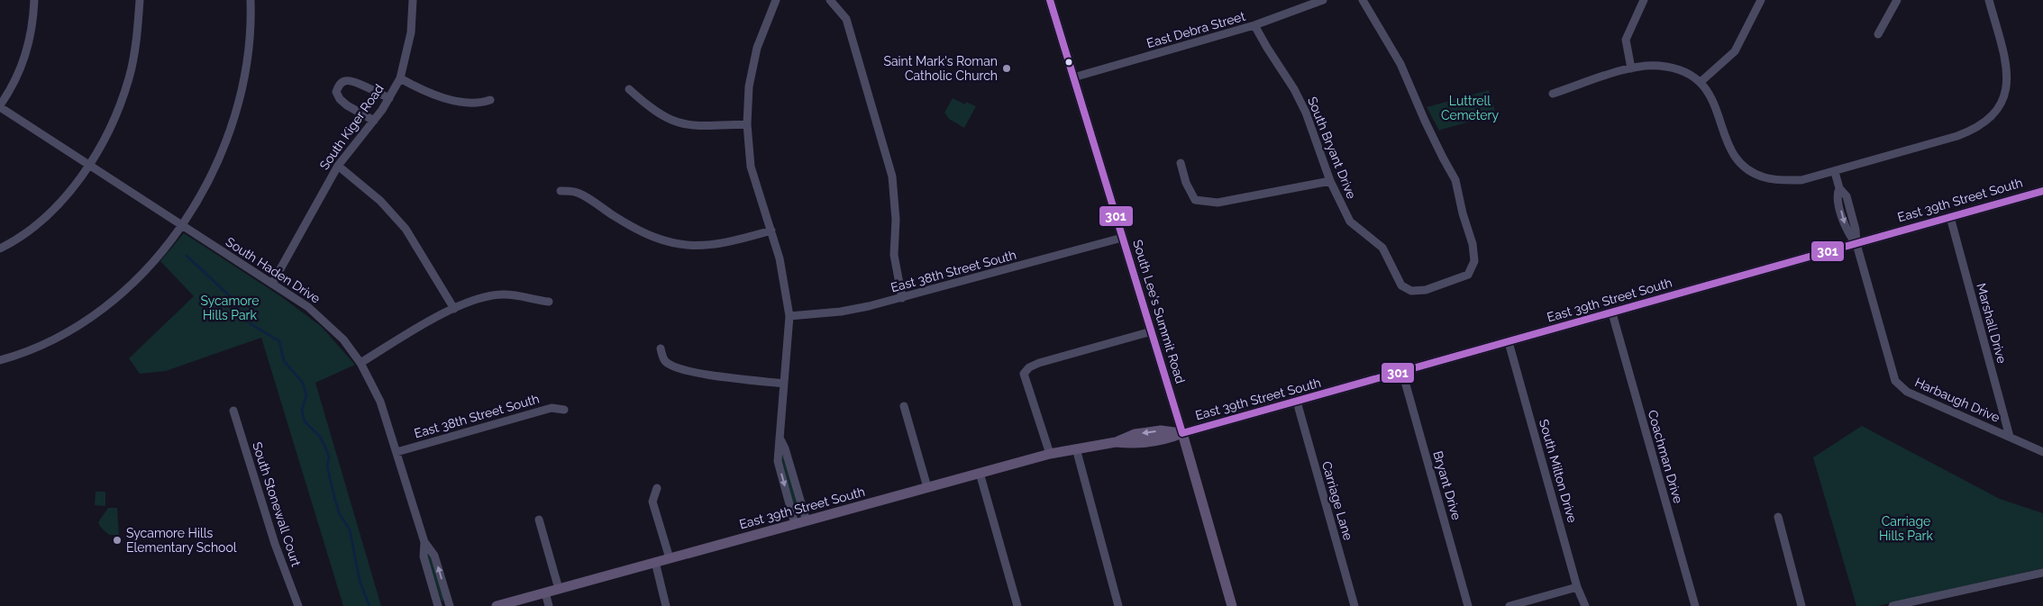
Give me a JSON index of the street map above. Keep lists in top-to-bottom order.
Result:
{
  "streets": {
    "main road": ["East 39th Street South", "South Lee's Summit Road"],
    "street": [
      "East Debra Street",
      "South Kiger Road",
      "South Bryant Drive",
      "South Haden Drive",
      "East 38th Street South",
      "Marshall Drive",
      "Harbaugh Drive",
      "Coachman Drive",
      "South Milton Drive",
      "Bryant Drive",
      "Carriage Lane",
      "South Stonewall Court"
    ]
  },
  "crossings": [
    ["East Debra Street", "South Bryant Drive"],
    ["East Debra Street", "South Lee's Summit Road"],
    ["South Kiger Road", "South Haden Drive"],
    ["East 39th Street South", "South Lee's Summit Road"],
    ["East 39th Street South", "Marshall Drive"],
    ["East 39th Street South", "Harbaugh Drive"],
    ["East 39th Street South", "Coachman Drive"],
    ["East 39th Street South", "South Milton Drive"],
    ["East 39th Street South", "Bryant Drive"],
    ["East 39th Street South", "Carriage Lane"],
    ["South Haden Drive", "East 38th Street South"],
    ["East 38th Street South", "South Lee's Summit Road"],
    ["Marshall Drive", "Harbaugh Drive"]
  ],
  "parks": ["Luttrell Cemetery", "Sycamore Hills Park", "Carriage Hills Park"],
  "places": ["Saint Mark's Roman Catholic Church", "Sycamore Hills Elementary School"],
  "lines": ["transit line 301"]
}
